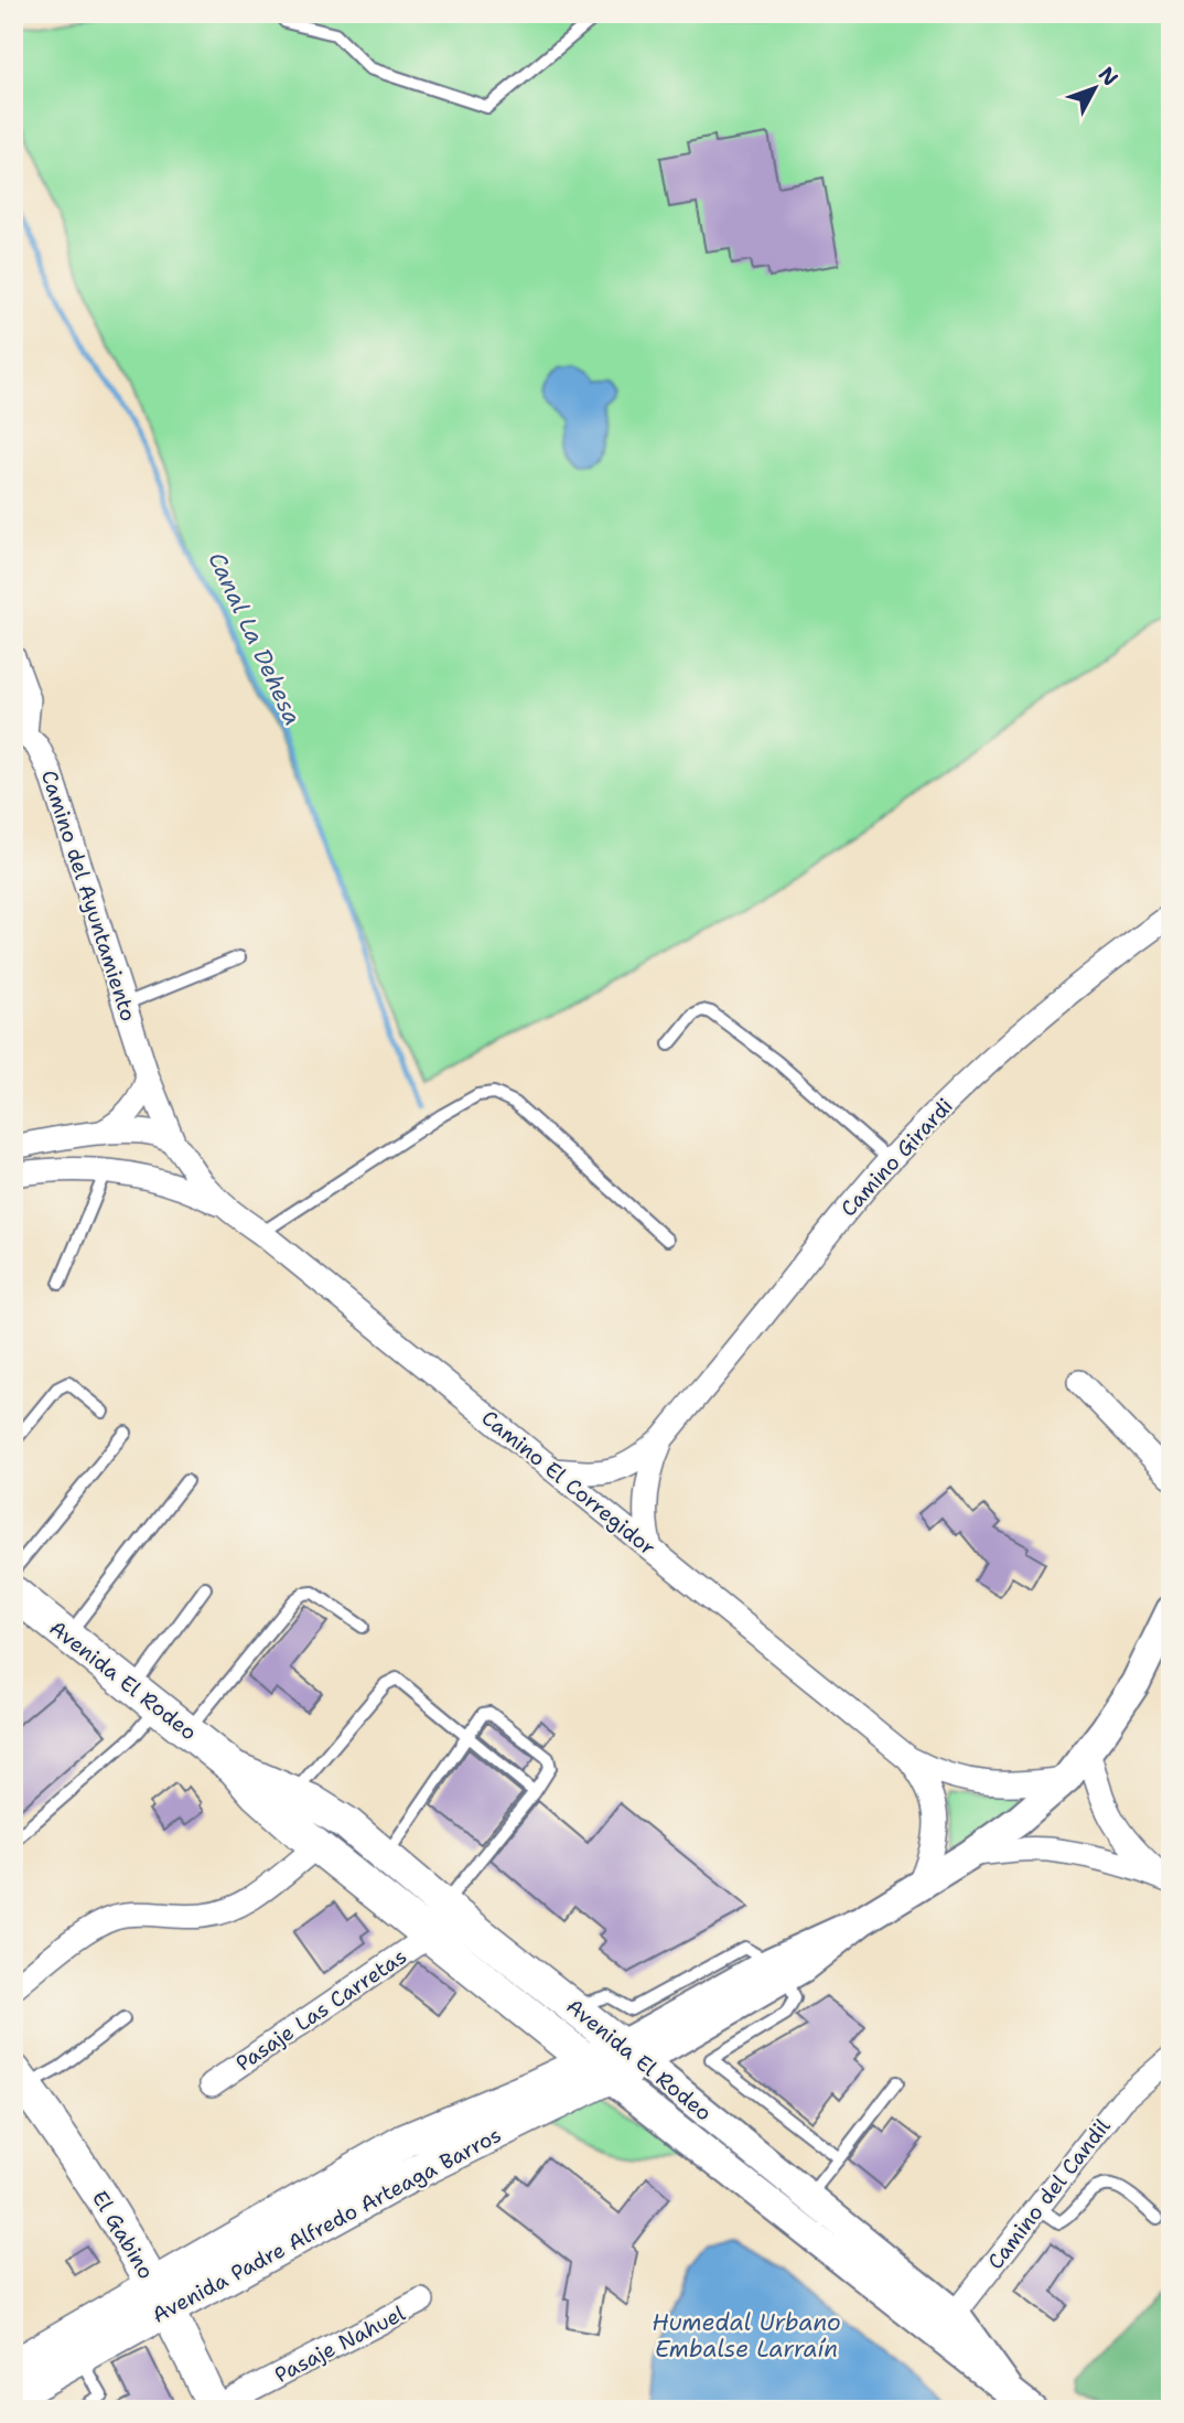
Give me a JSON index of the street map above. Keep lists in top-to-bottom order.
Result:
{
  "streets": {
    "main road": ["Avenida El Rodeo", "Avenida Padre Alfredo Arteaga Barros", "El Gabino"],
    "street": [
      "Camino del Ayuntamiento",
      "Camino Girardi",
      "Camino El Corregidor",
      "Pasaje Las Carretas",
      "Camino del Candil",
      "Pasaje Nahuel"
    ]
  },
  "crossings": [
    ["Camino del Ayuntamiento", "Camino El Corregidor"],
    ["Camino Girardi", "Camino El Corregidor"],
    ["Avenida El Rodeo", "Pasaje Las Carretas"],
    ["Avenida El Rodeo", "Camino del Candil"],
    ["Avenida El Rodeo", "Avenida Padre Alfredo Arteaga Barros"],
    ["Avenida Padre Alfredo Arteaga Barros", "El Gabino"],
    ["El Gabino", "Pasaje Nahuel"]
  ],
  "water": ["Canal La Dehesa", "Humedal Urbano Embalse Larraín"],
  "north": "top right"
}
